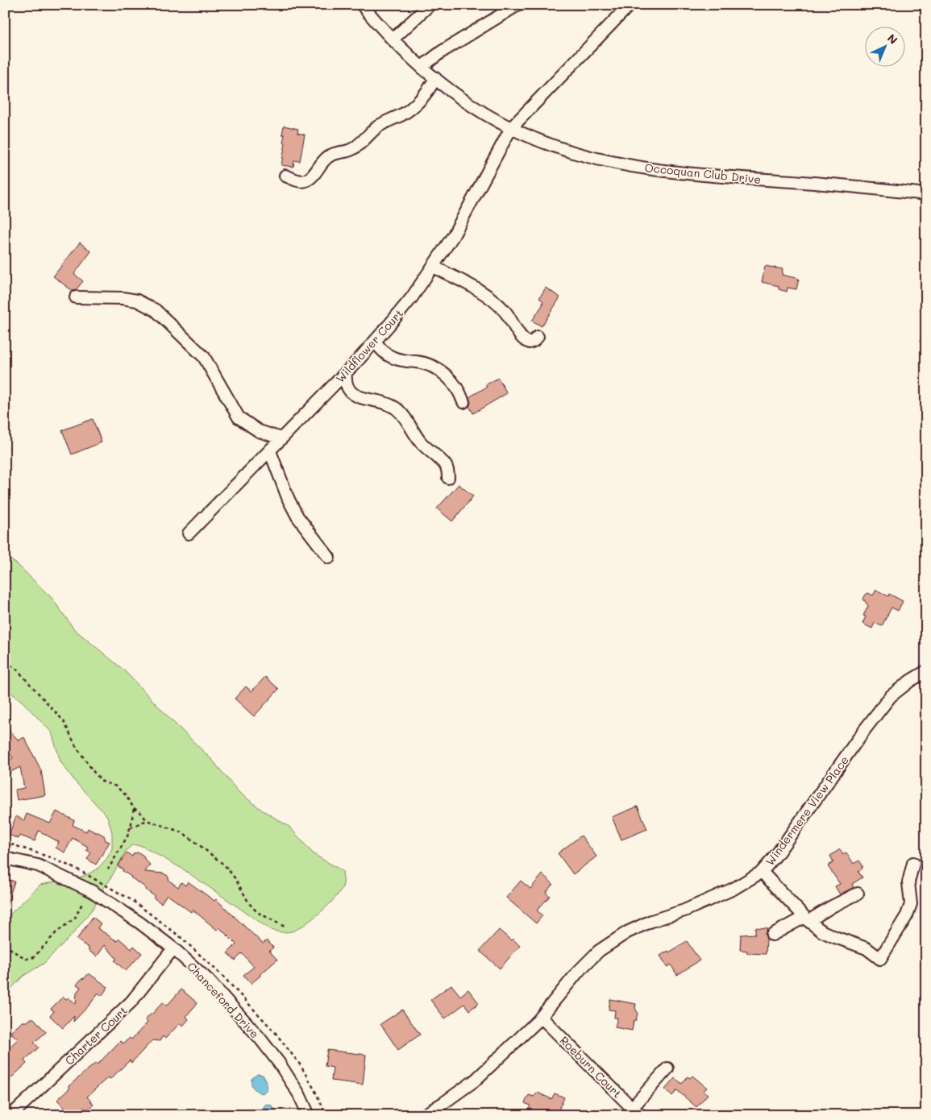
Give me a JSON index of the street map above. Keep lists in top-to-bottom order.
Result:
{
  "streets": {
    "street": [
      "Occoquan Club Drive",
      "Wildflower Court",
      "Windermere View Place",
      "Chanceford Drive",
      "Charter Court",
      "Roeburn Court"
    ]
  },
  "crossings": [
    ["Occoquan Club Drive", "Wildflower Court"],
    ["Windermere View Place", "Roeburn Court"],
    ["Chanceford Drive", "Charter Court"]
  ],
  "north": "top right"
}
